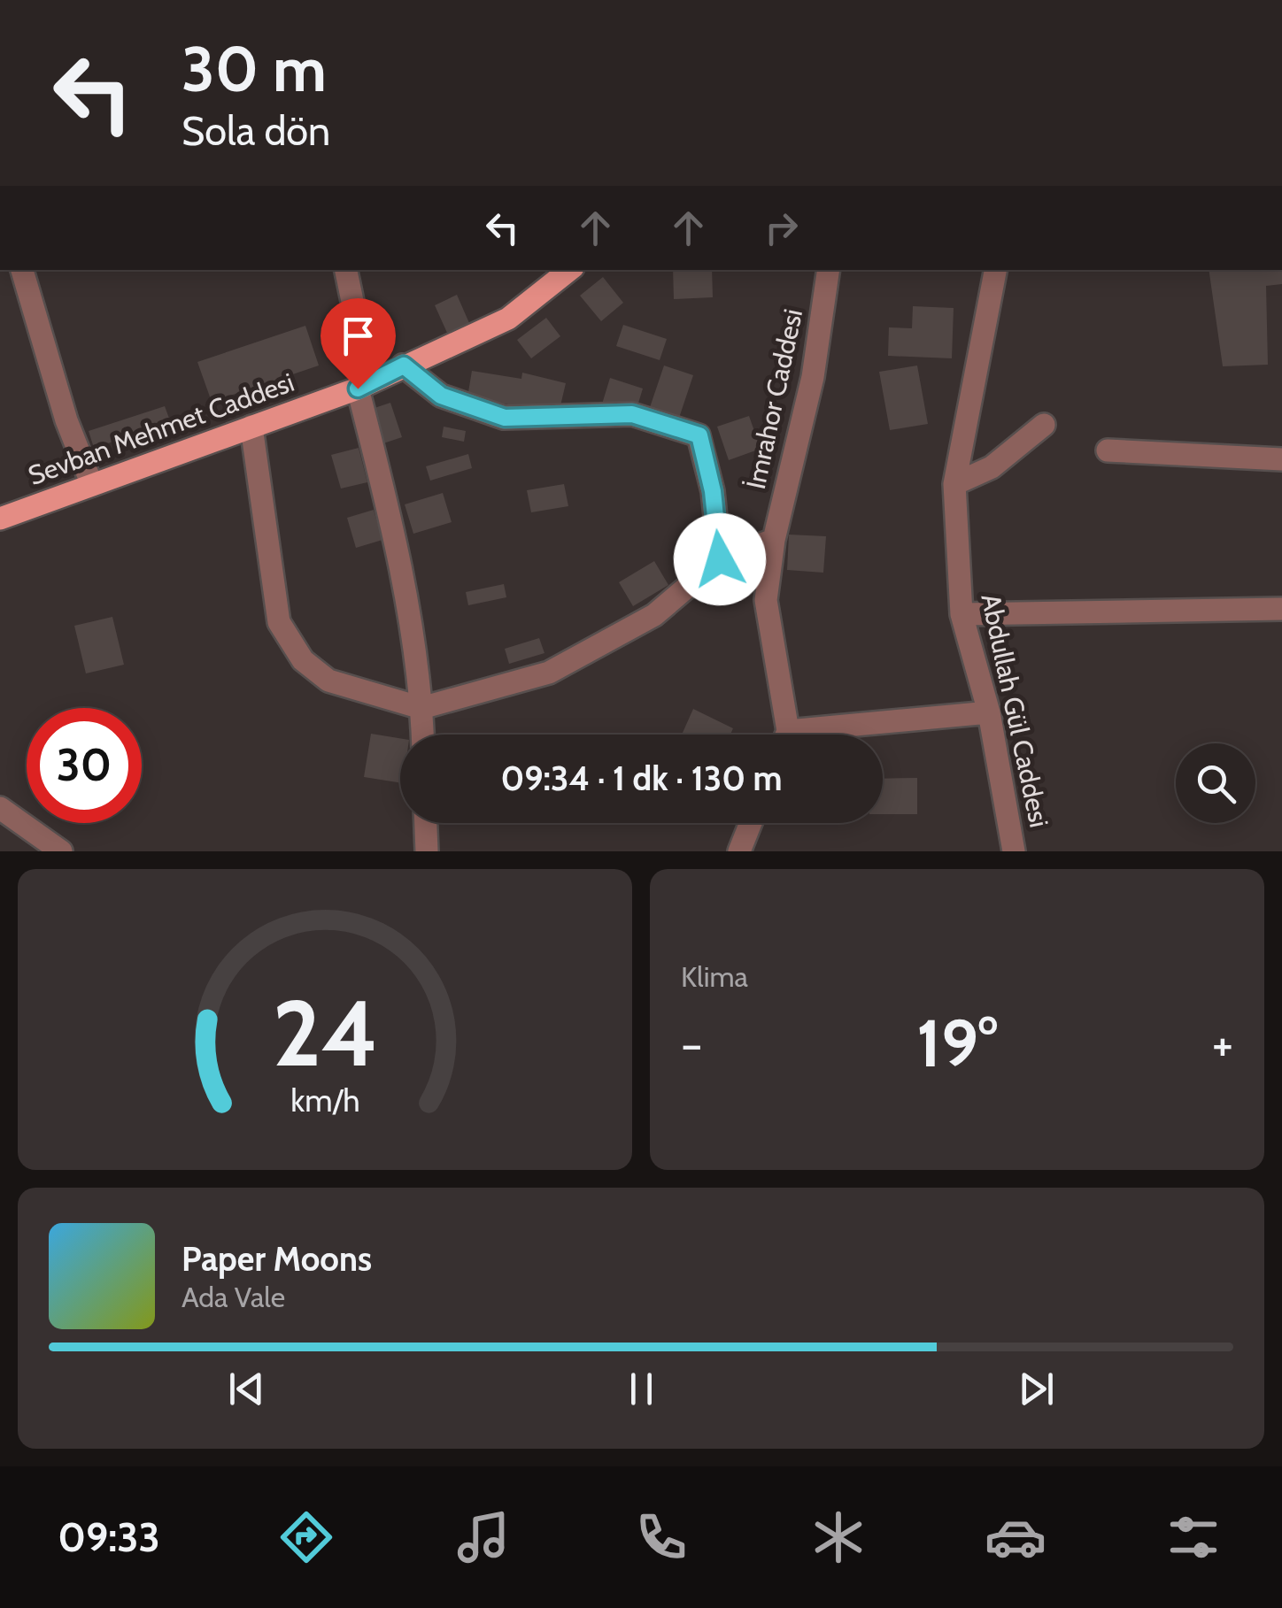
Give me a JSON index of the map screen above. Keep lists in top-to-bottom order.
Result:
{
  "streets": {
    "main road": ["Sevban Mehmet Caddesi"],
    "street": ["İmrahor Caddesi", "Abdullah Gül Caddesi"]
  },
  "page": {
    "turn": ["30 m", "Sola dön"],
    "limit": "30",
    "trip": "09:34 · 1 dk · 130 m",
    "tile": "Klima",
    "heat": ["−", "19°", "+"],
    "song": ["Paper Moons", "Ada Vale"],
    "tabs": "09:33",
    "gauge": ["24", "km/h"]
  }
}
